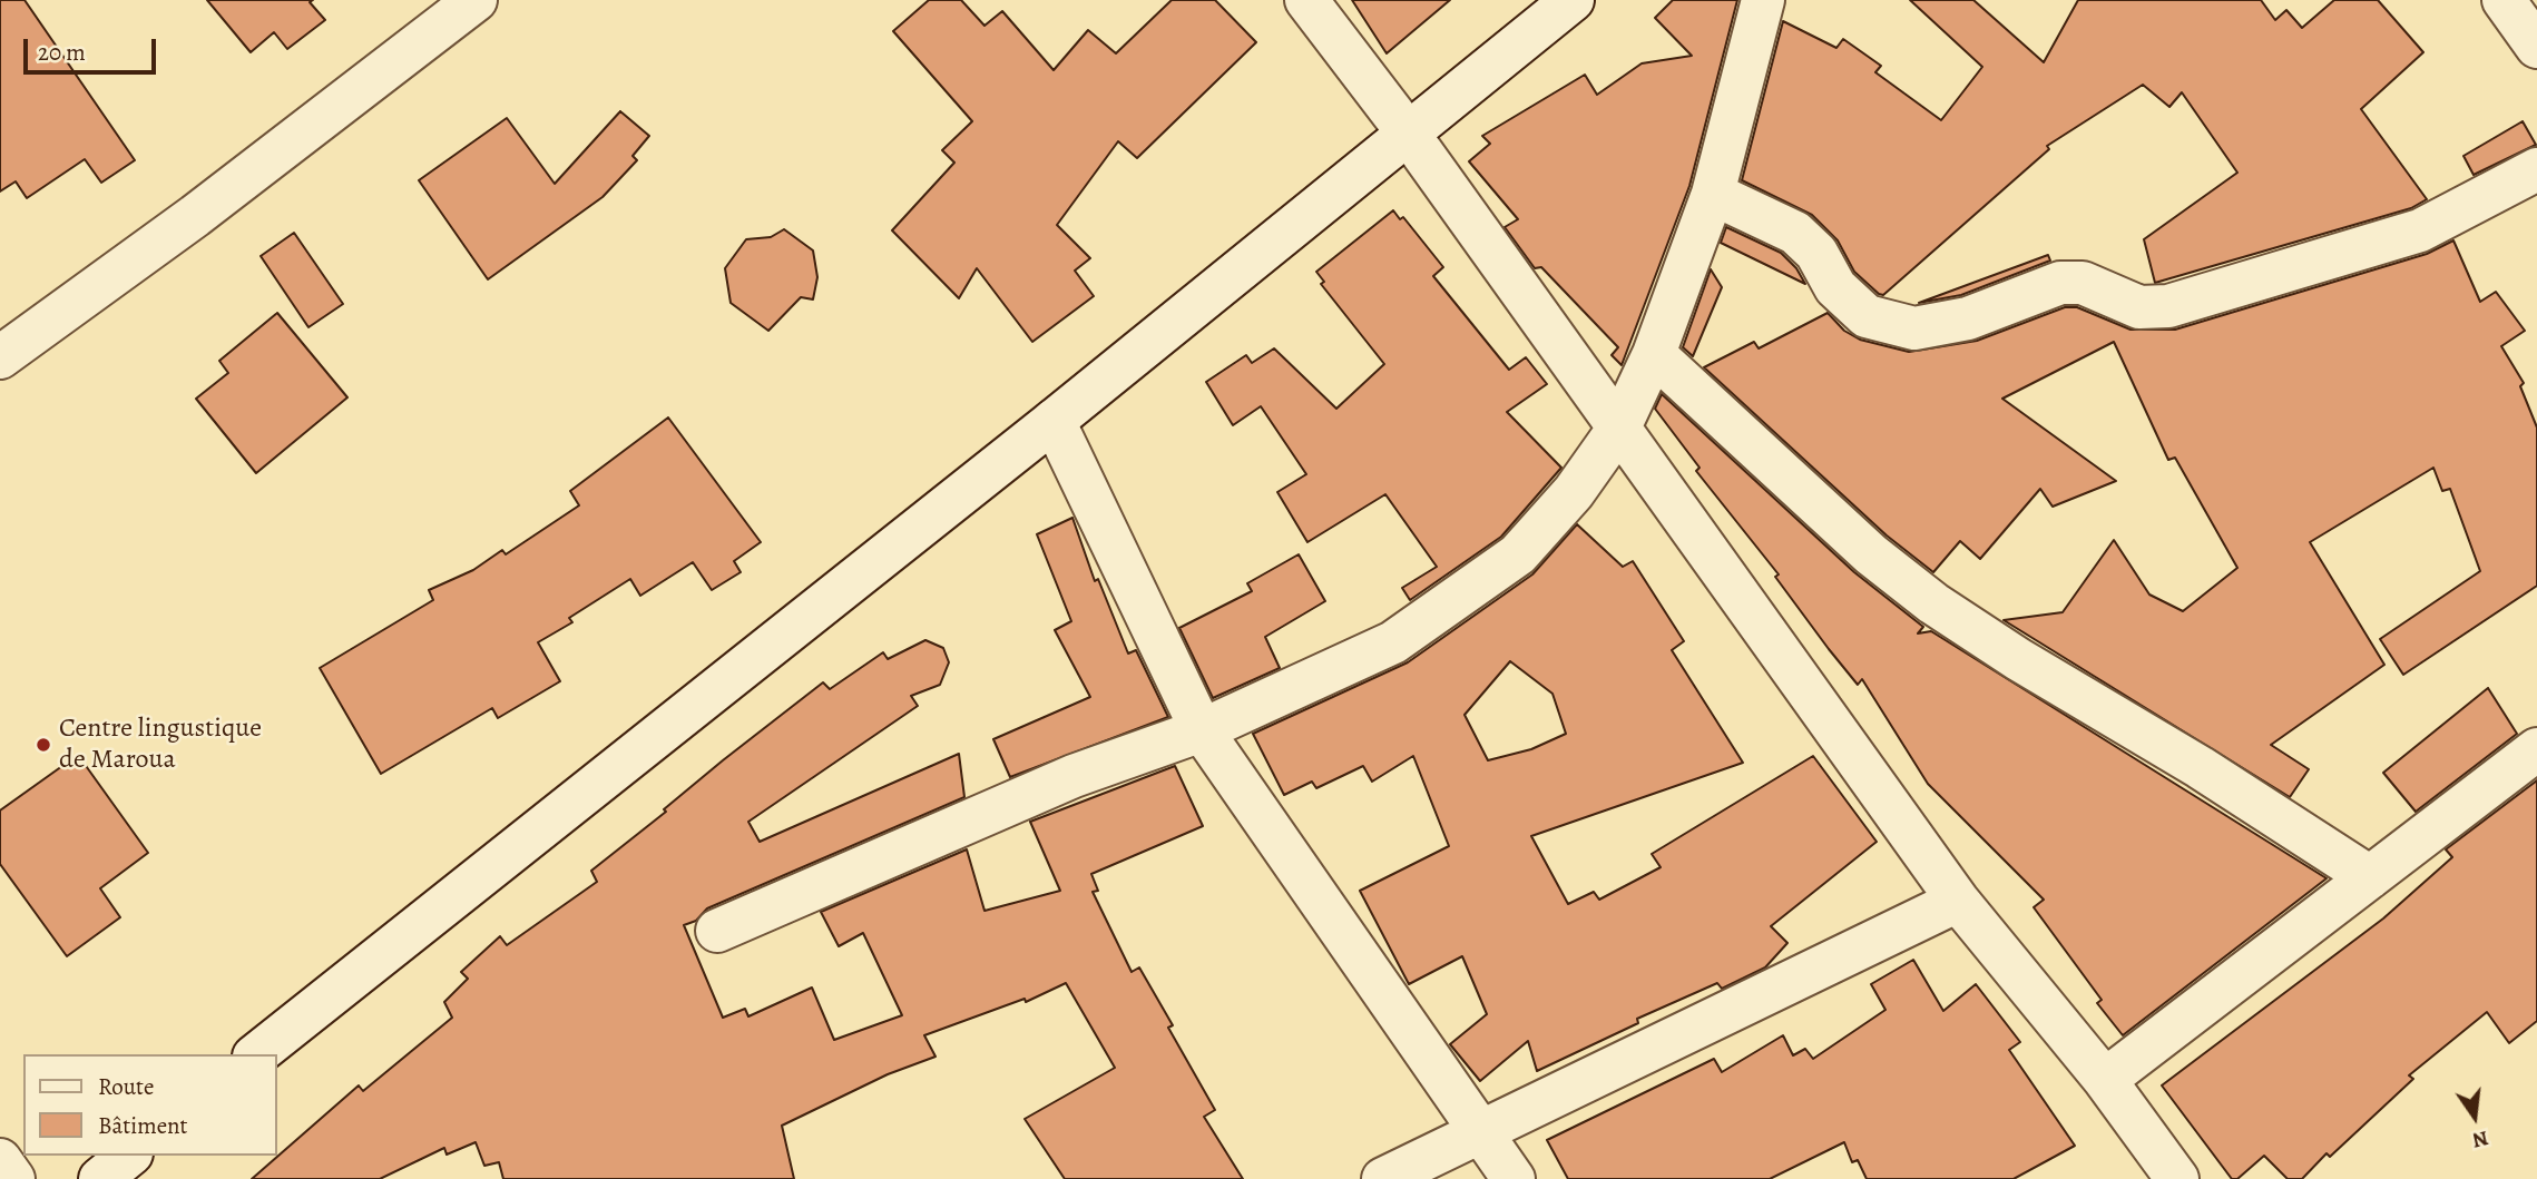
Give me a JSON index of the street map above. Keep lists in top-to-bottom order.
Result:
{
  "places": ["Centre lingustique de Maroua"],
  "legend": ["Route", "Bâtiment"],
  "scale_bar": "20 m",
  "north": "bottom"
}
